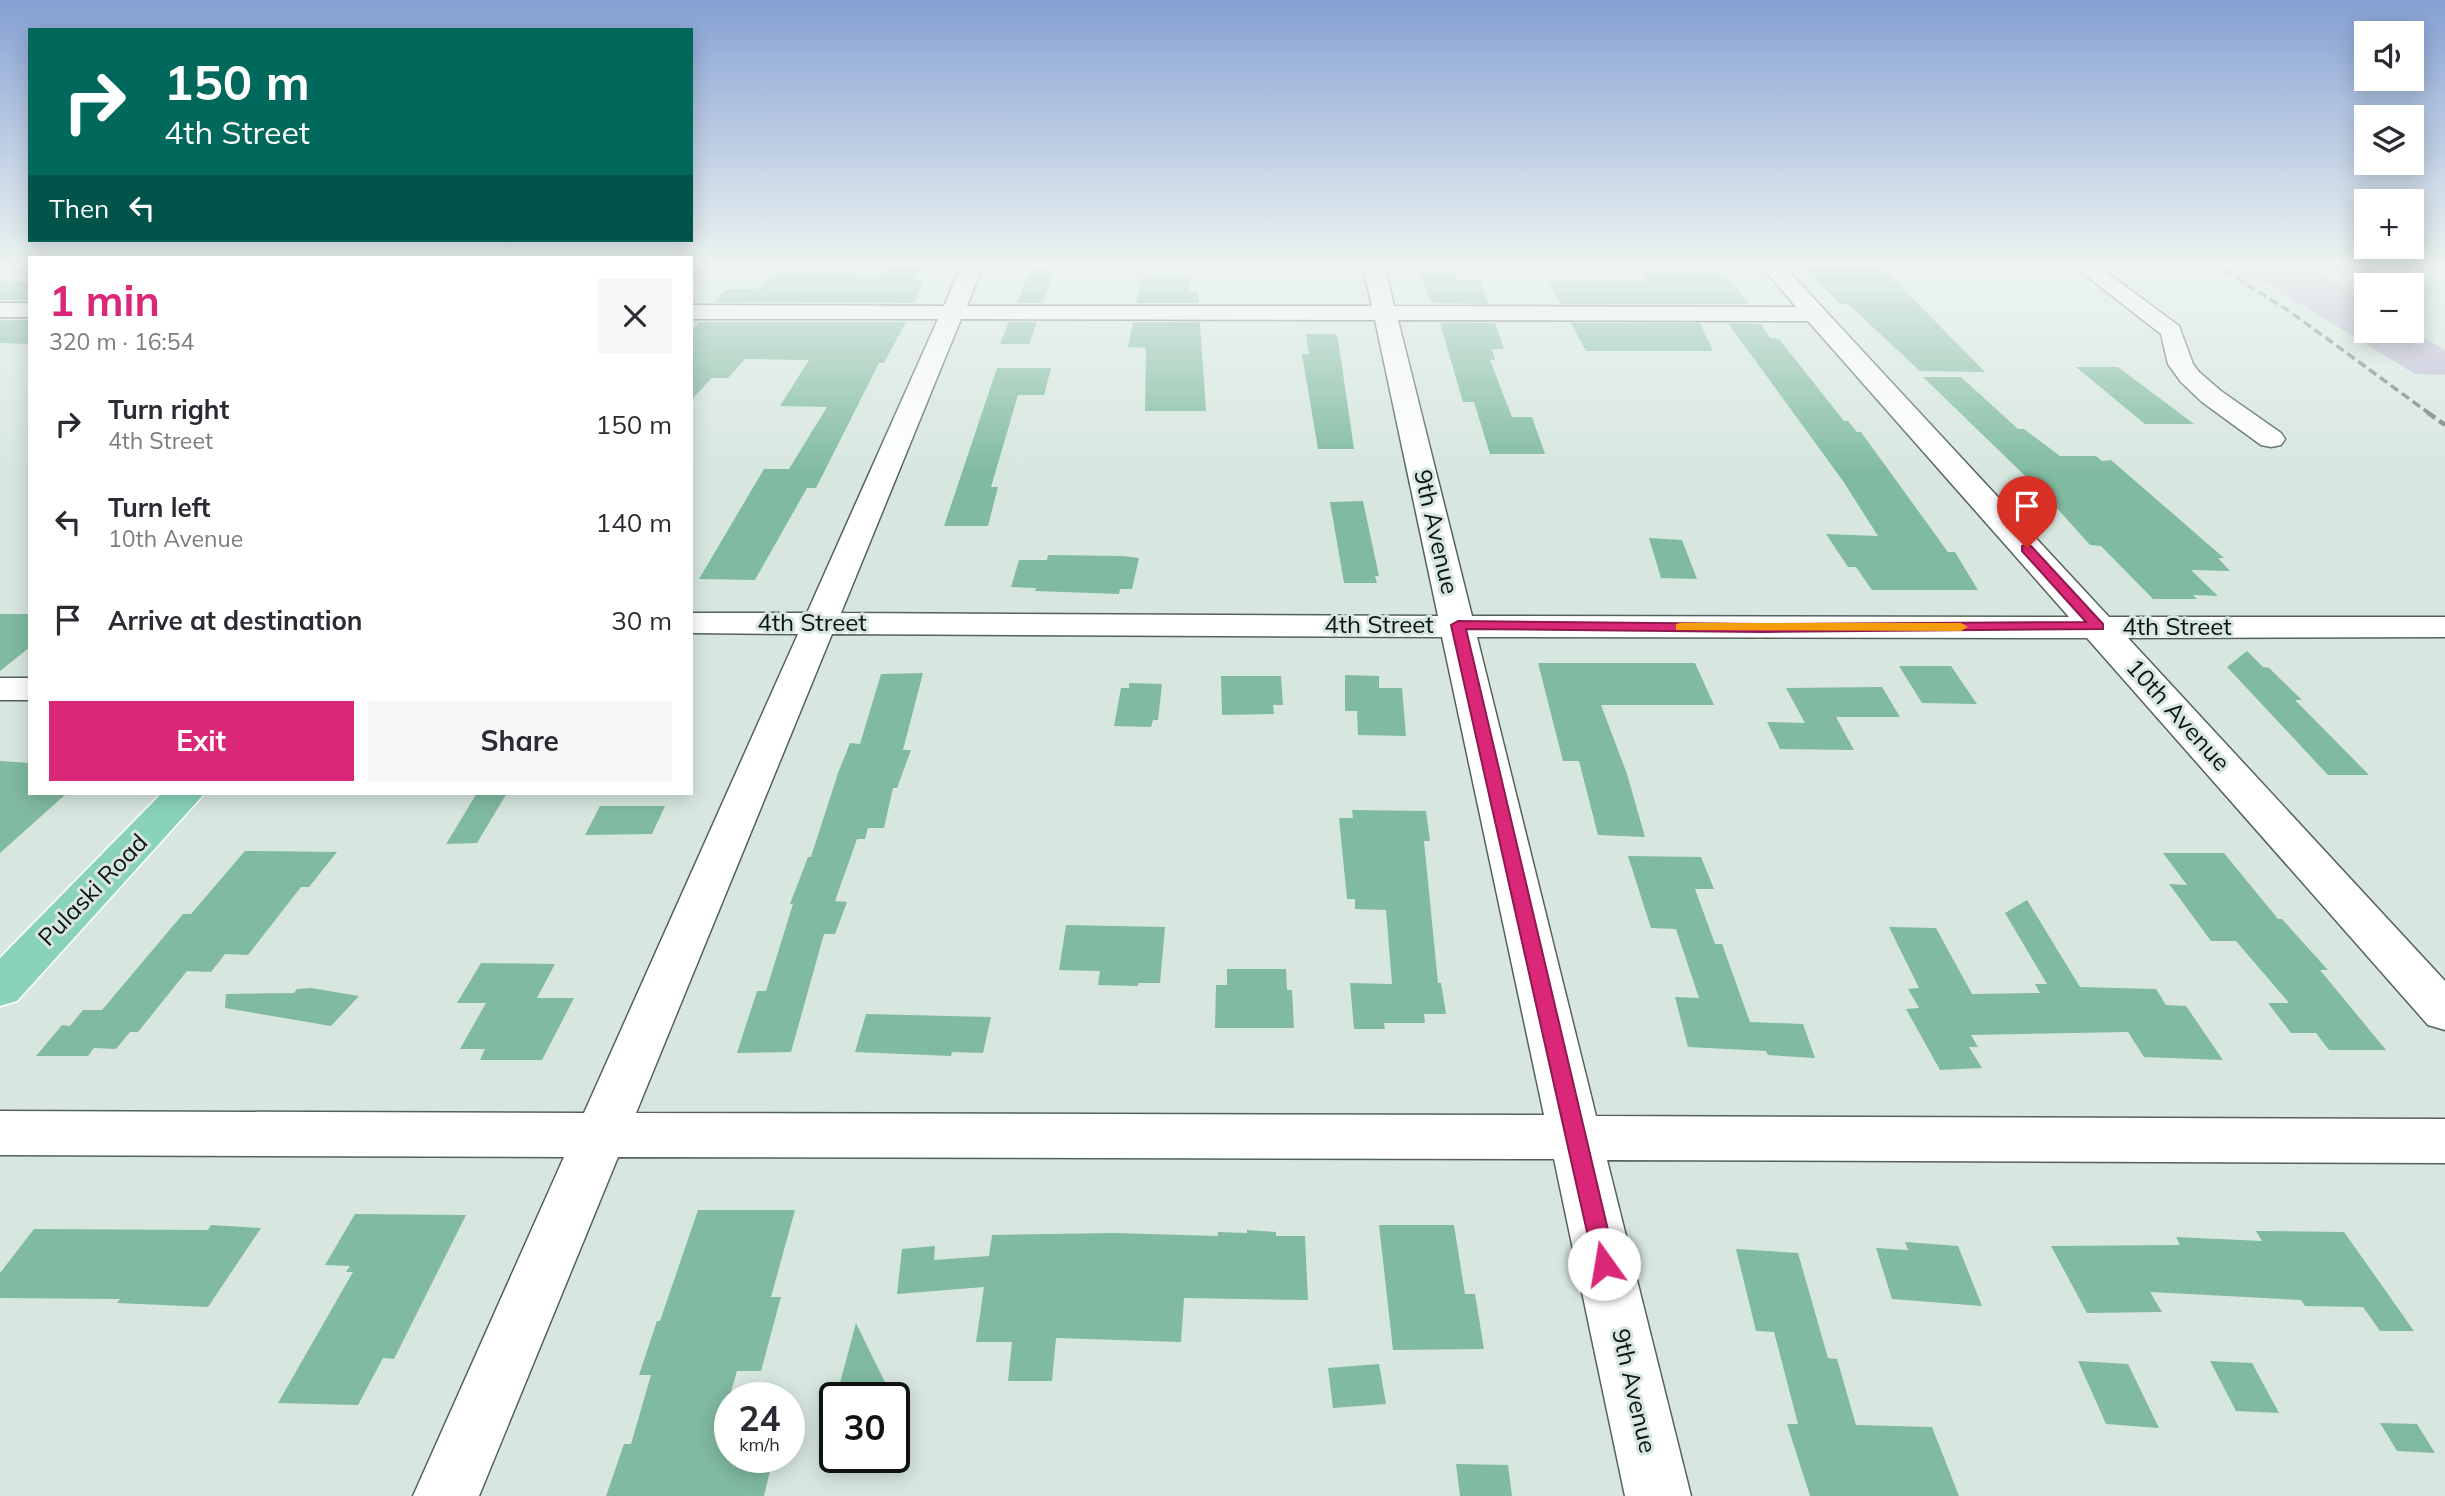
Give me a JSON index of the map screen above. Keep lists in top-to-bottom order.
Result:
{
  "streets": {
    "main road": ["Pulaski Road"],
    "street": ["9th Avenue", "4th Street", "10th Avenue"]
  },
  "crossings": [
    ["9th Avenue", "4th Street"],
    ["4th Street", "10th Avenue"]
  ],
  "page": {
    "map_buttons": ["+", "−"],
    "turn": ["150 m", "4th Street"],
    "then": "Then",
    "heading": ["1 min", "320 m · 16:54"],
    "list": [
      {
        "name": "Turn right",
        "note": "4th Street",
        "value": "150 m"
      },
      {
        "name": "Turn left",
        "note": "10th Avenue",
        "value": "140 m"
      },
      {
        "name": "Arrive at destination",
        "value": "30 m"
      }
    ],
    "buttons": ["Exit", "Share"],
    "speed": "24 km/h",
    "limit": "30"
  }
}
